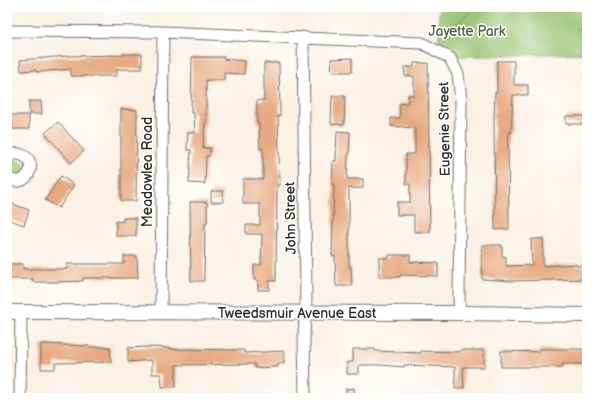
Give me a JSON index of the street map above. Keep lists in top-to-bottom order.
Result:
{
  "streets": {
    "street": [
      "Eugenie Street",
      "Meadowlea Road",
      "John Street",
      "Tweedsmuir Avenue East"
    ]
  },
  "crossings": [
    ["Eugenie Street", "Meadowlea Road"],
    ["Eugenie Street", "John Street"],
    ["Eugenie Street", "Tweedsmuir Avenue East"],
    ["Meadowlea Road", "Tweedsmuir Avenue East"],
    ["John Street", "Tweedsmuir Avenue East"]
  ],
  "parks": ["Jayette Park"]
}
